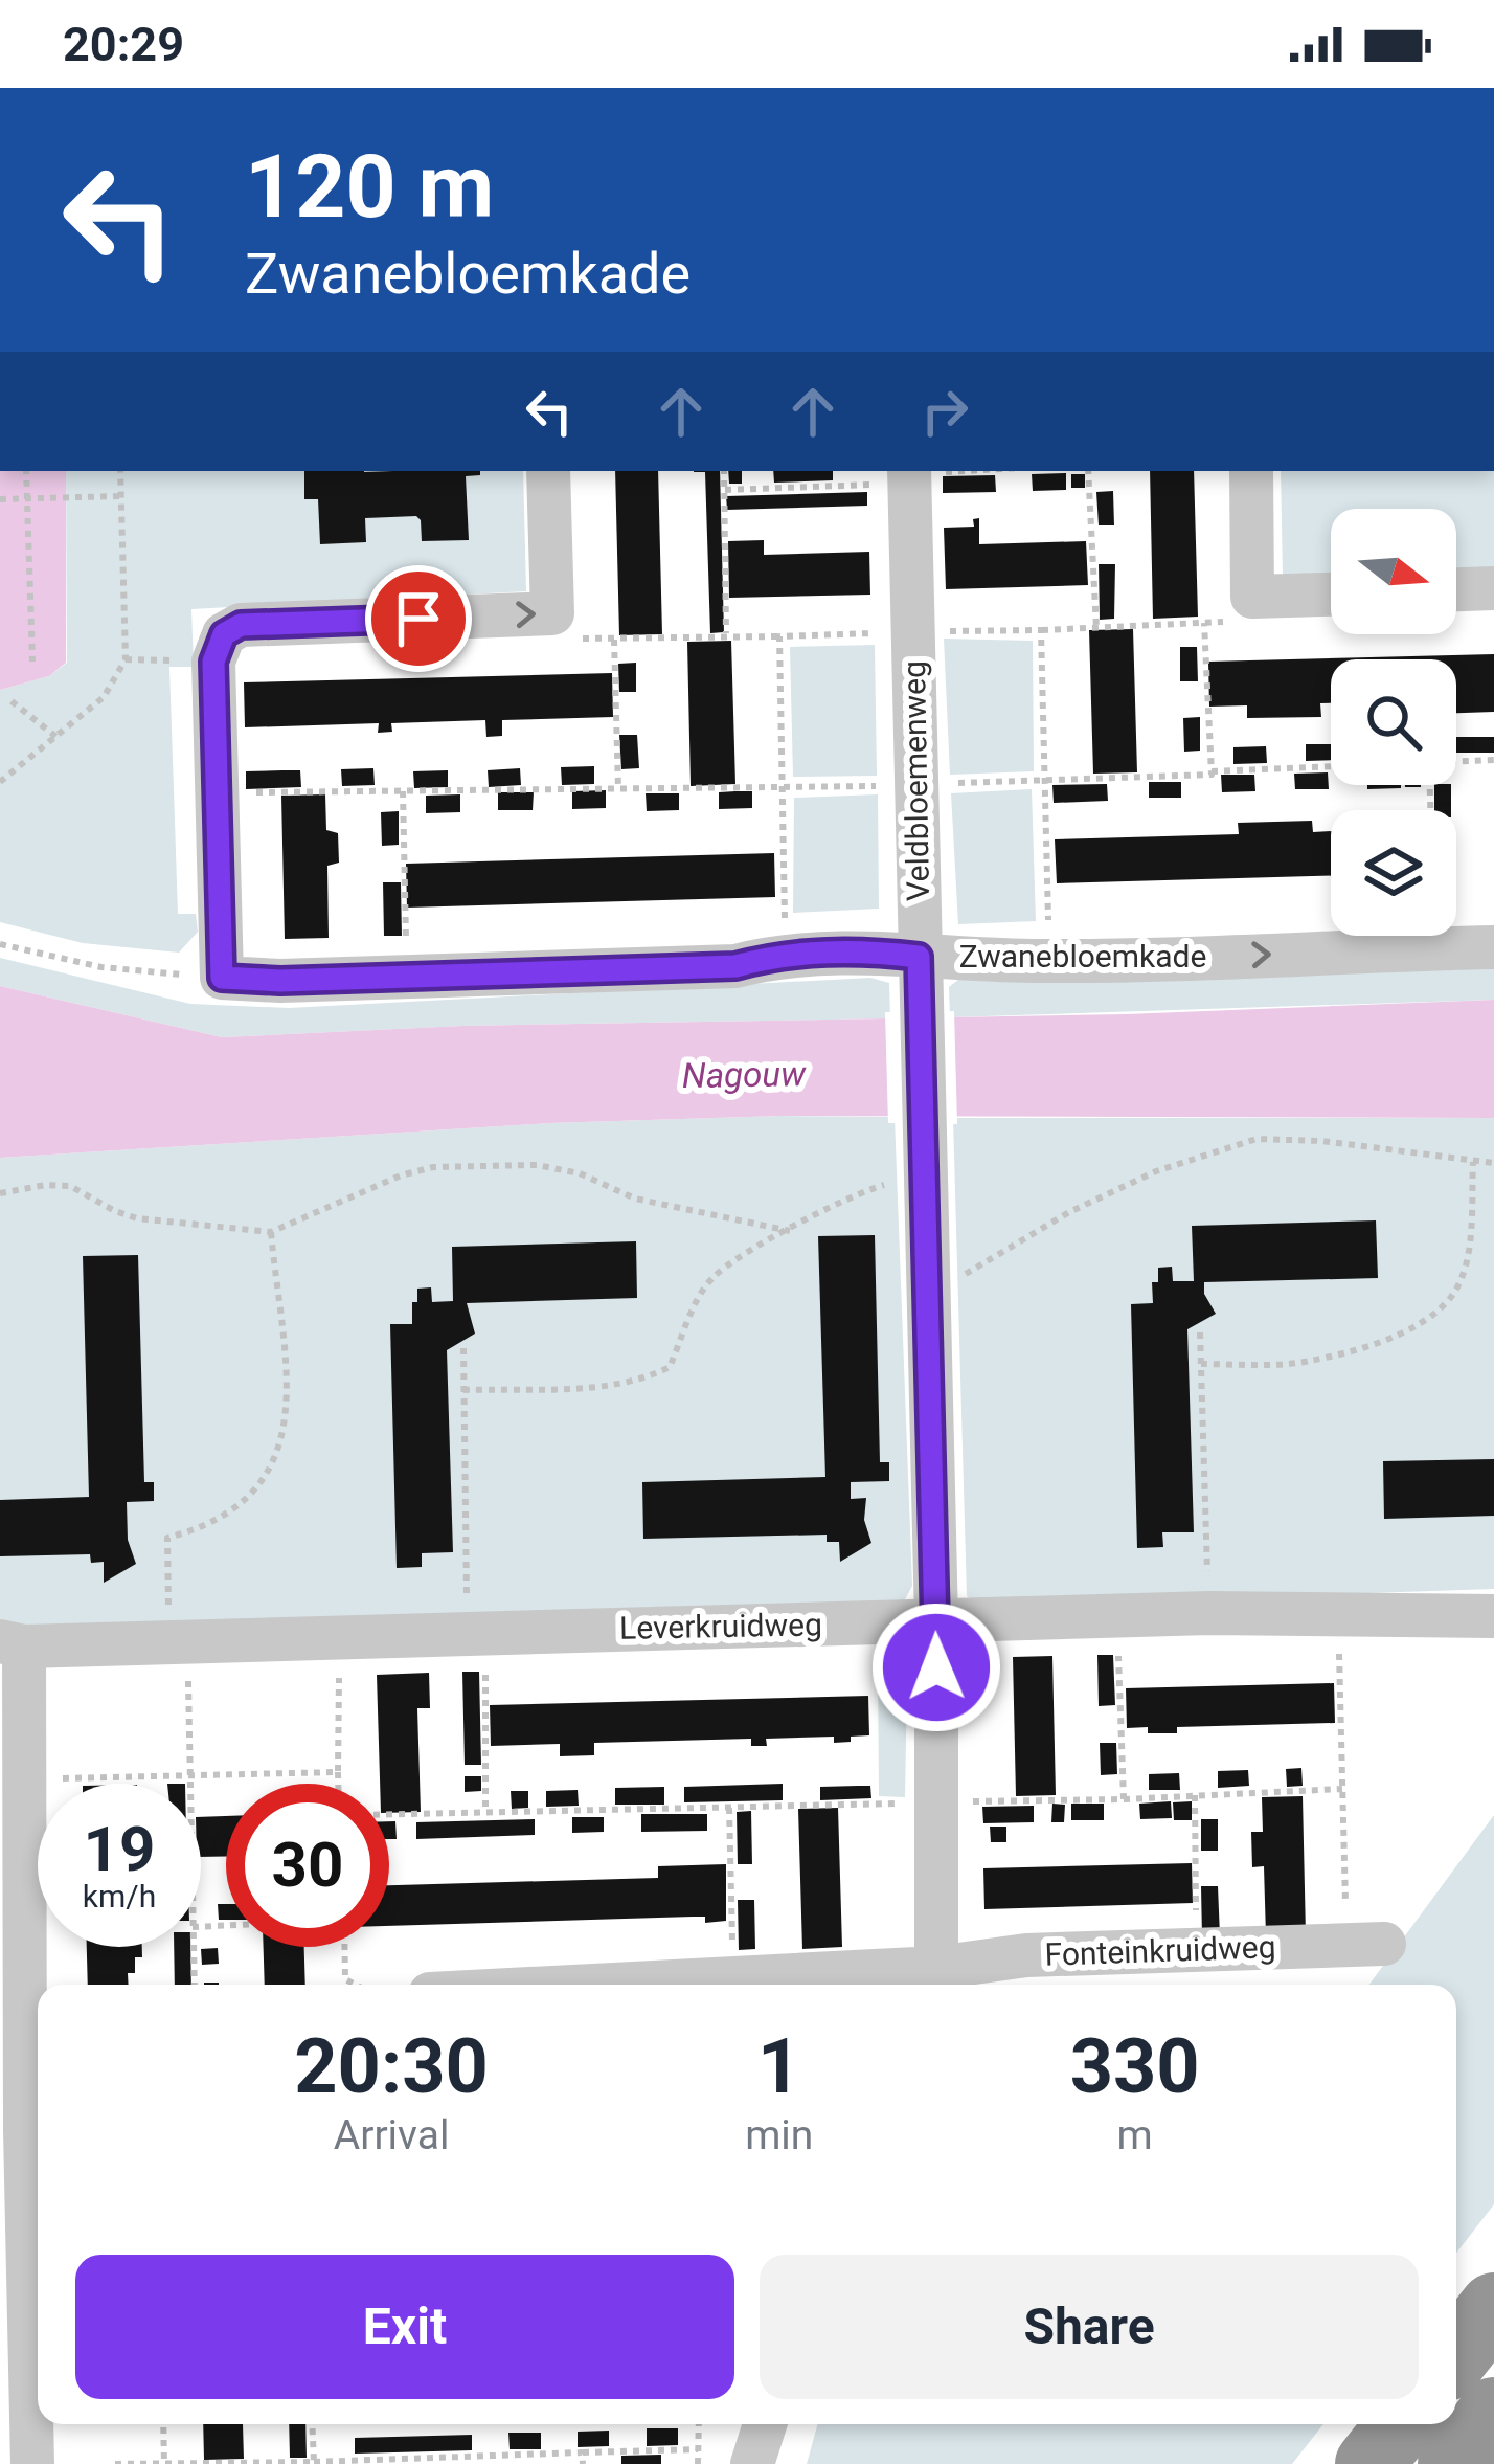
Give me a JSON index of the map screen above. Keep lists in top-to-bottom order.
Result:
{
  "streets": {
    "street": [
      "Veldbloemenweg",
      "Zwanebloemkade",
      "Leverkruidweg",
      "Fonteinkruidweg"
    ]
  },
  "crossings": [
    ["Veldbloemenweg", "Zwanebloemkade"],
    ["Veldbloemenweg", "Leverkruidweg"]
  ],
  "water": ["Nagouw"],
  "north": "right",
  "page": {
    "status": "20:29",
    "turn": ["120 m", "Zwanebloemkade"],
    "speed": "19 km/h",
    "limit": "30",
    "eta": [
      "20:30",
      "Arrival",
      "1",
      "min",
      "330",
      "m"
    ],
    "buttons": ["Exit", "Share"]
  }
}
